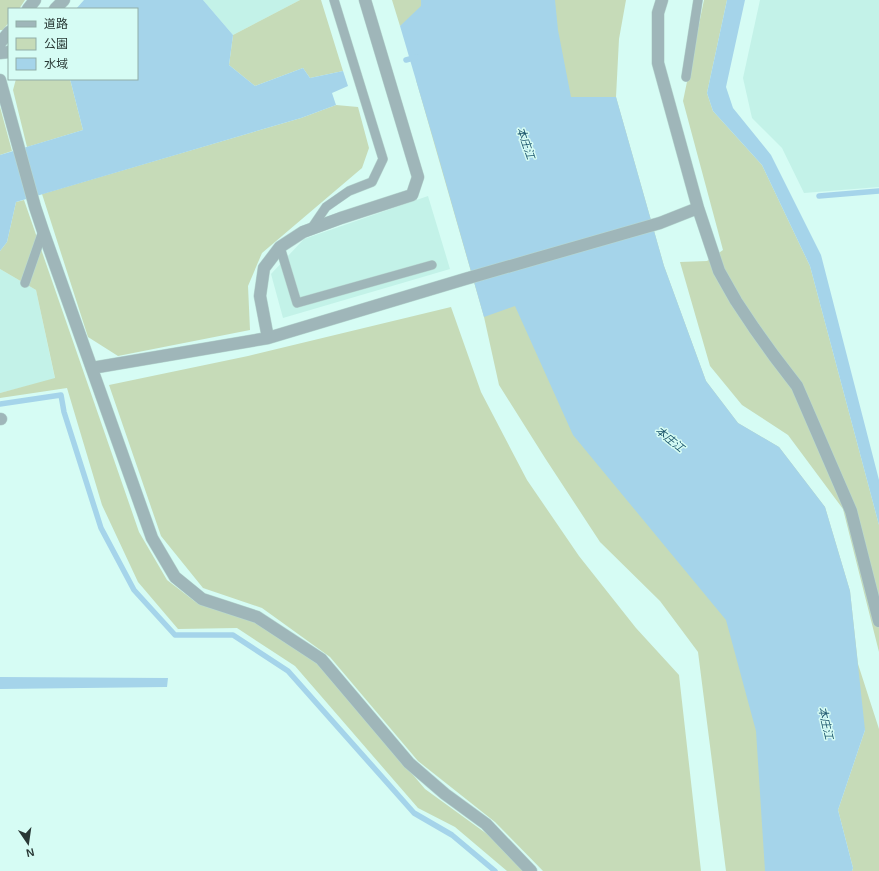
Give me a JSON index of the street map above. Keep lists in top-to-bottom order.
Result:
{
  "water": ["本庄江"],
  "legend": ["道路", "公園", "水域"],
  "north": "bottom"
}
